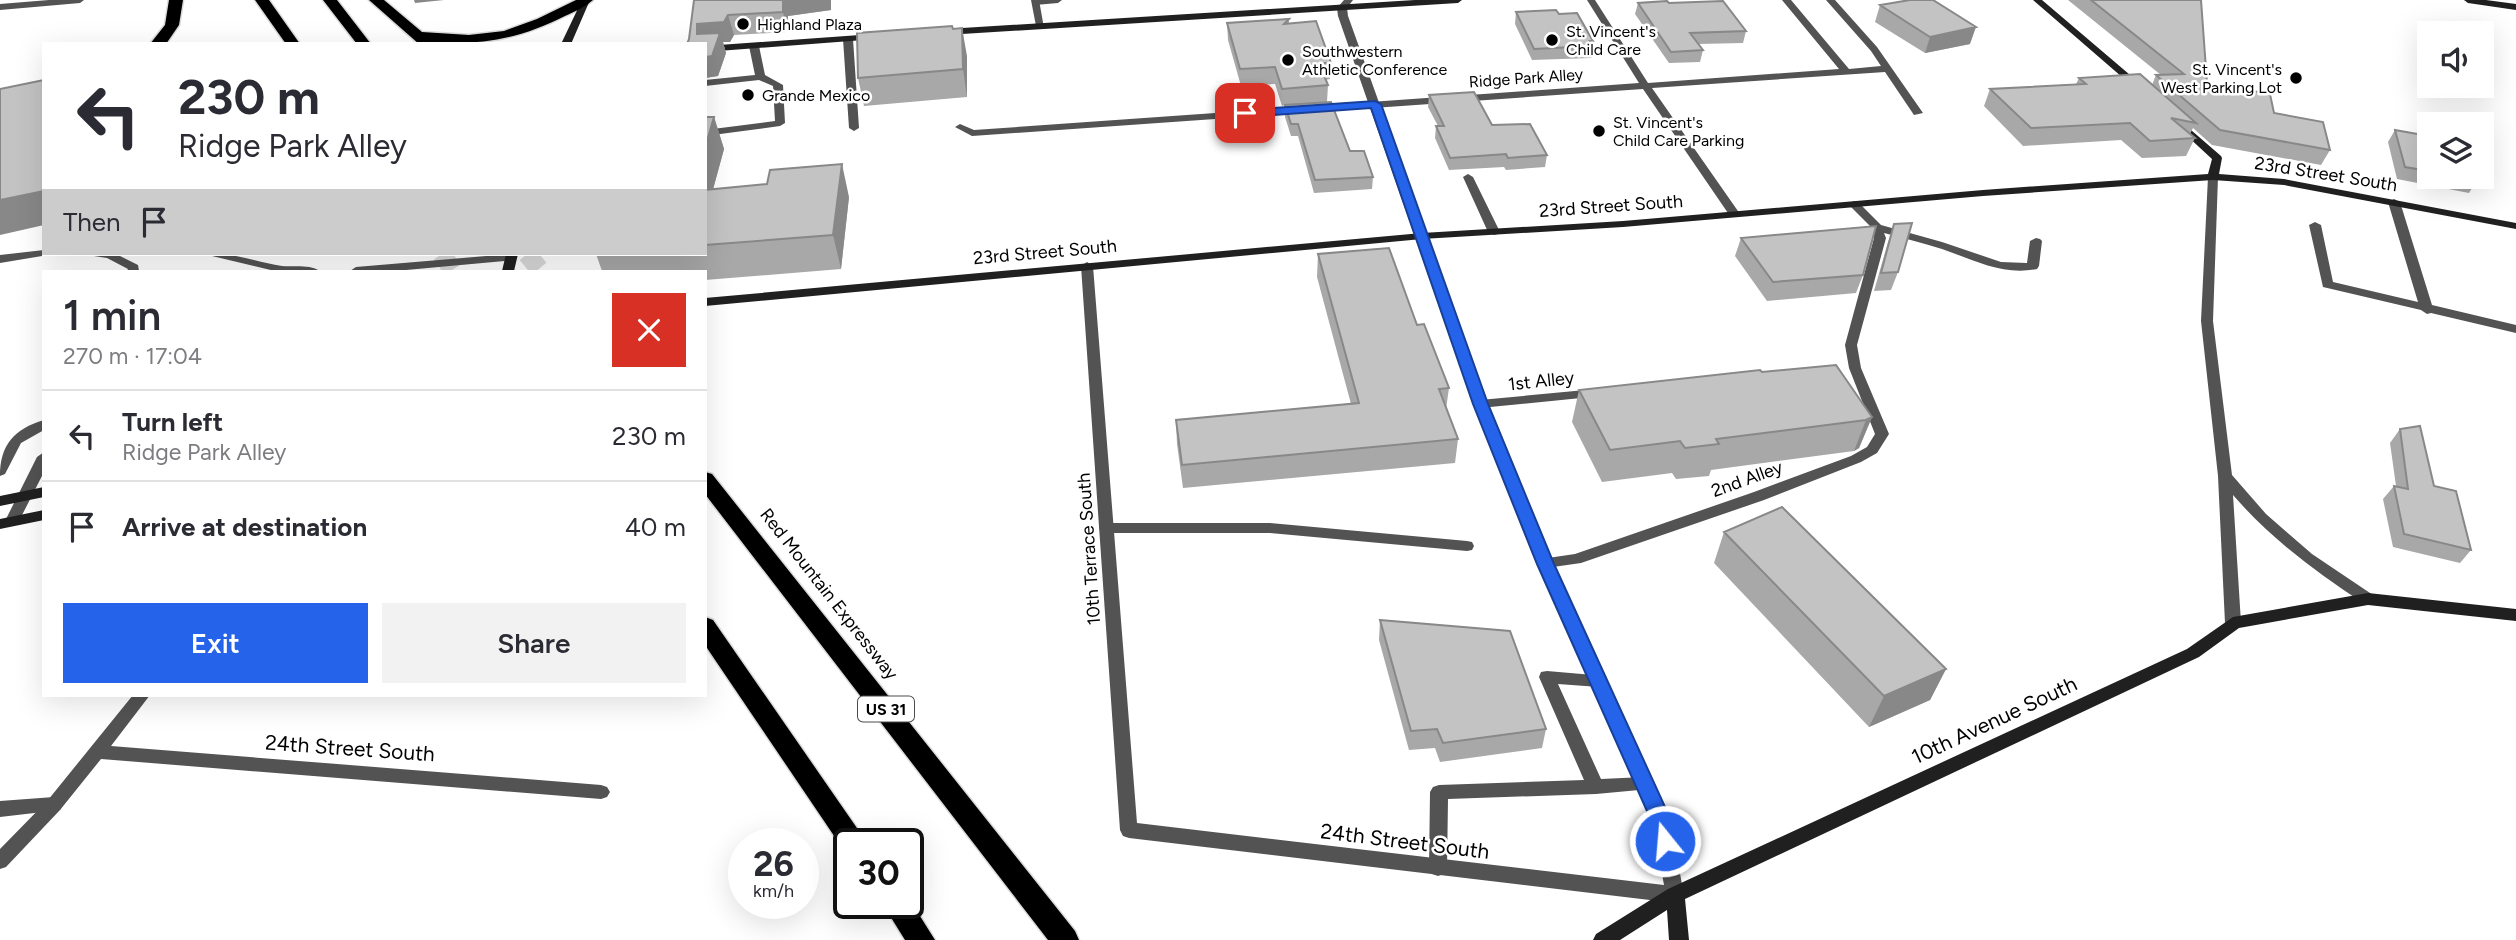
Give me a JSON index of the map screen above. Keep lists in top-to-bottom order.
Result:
{
  "streets": {
    "highway": ["Red Mountain Expressway", "US 31"],
    "street": [
      "Ridge Park Alley",
      "23rd Street South",
      "1st Alley",
      "2nd Alley",
      "10th Terrace South",
      "10th Avenue South",
      "24th Street South"
    ]
  },
  "crossings": [
    ["23rd Street South", "10th Terrace South"],
    ["10th Terrace South", "24th Street South"],
    ["10th Avenue South", "24th Street South"]
  ],
  "places": [
    "Highland Plaza",
    "St. Vincent's Child Care",
    "Southwestern Athletic Conference",
    "St. Vincent's West Parking Lot",
    "Grande Mexico",
    "St. Vincent's Child Care Parking"
  ],
  "page": {
    "turn": ["230 m", "Ridge Park Alley"],
    "then": "Then",
    "heading": ["1 min", "270 m · 17:04"],
    "list": [
      {
        "name": "Turn left",
        "note": "Ridge Park Alley",
        "value": "230 m"
      },
      {
        "name": "Arrive at destination",
        "value": "40 m"
      }
    ],
    "buttons": ["Exit", "Share"],
    "speed": "26 km/h",
    "limit": "30"
  }
}
